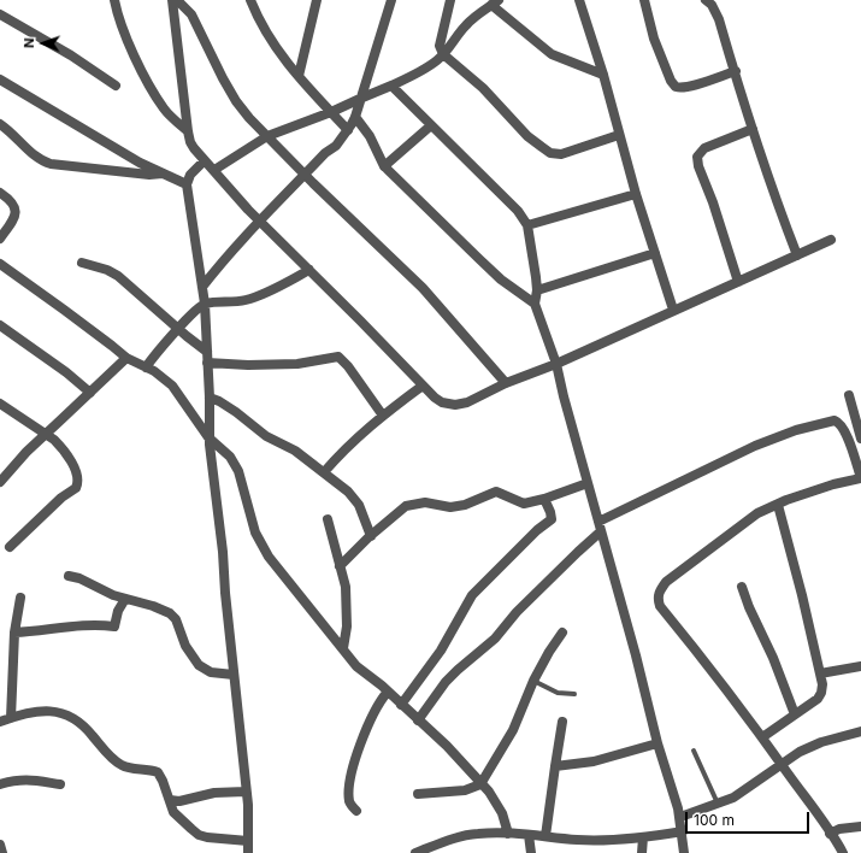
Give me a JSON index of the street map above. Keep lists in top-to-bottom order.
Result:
{
  "scale_bar": "100 m",
  "north": "left"
}
